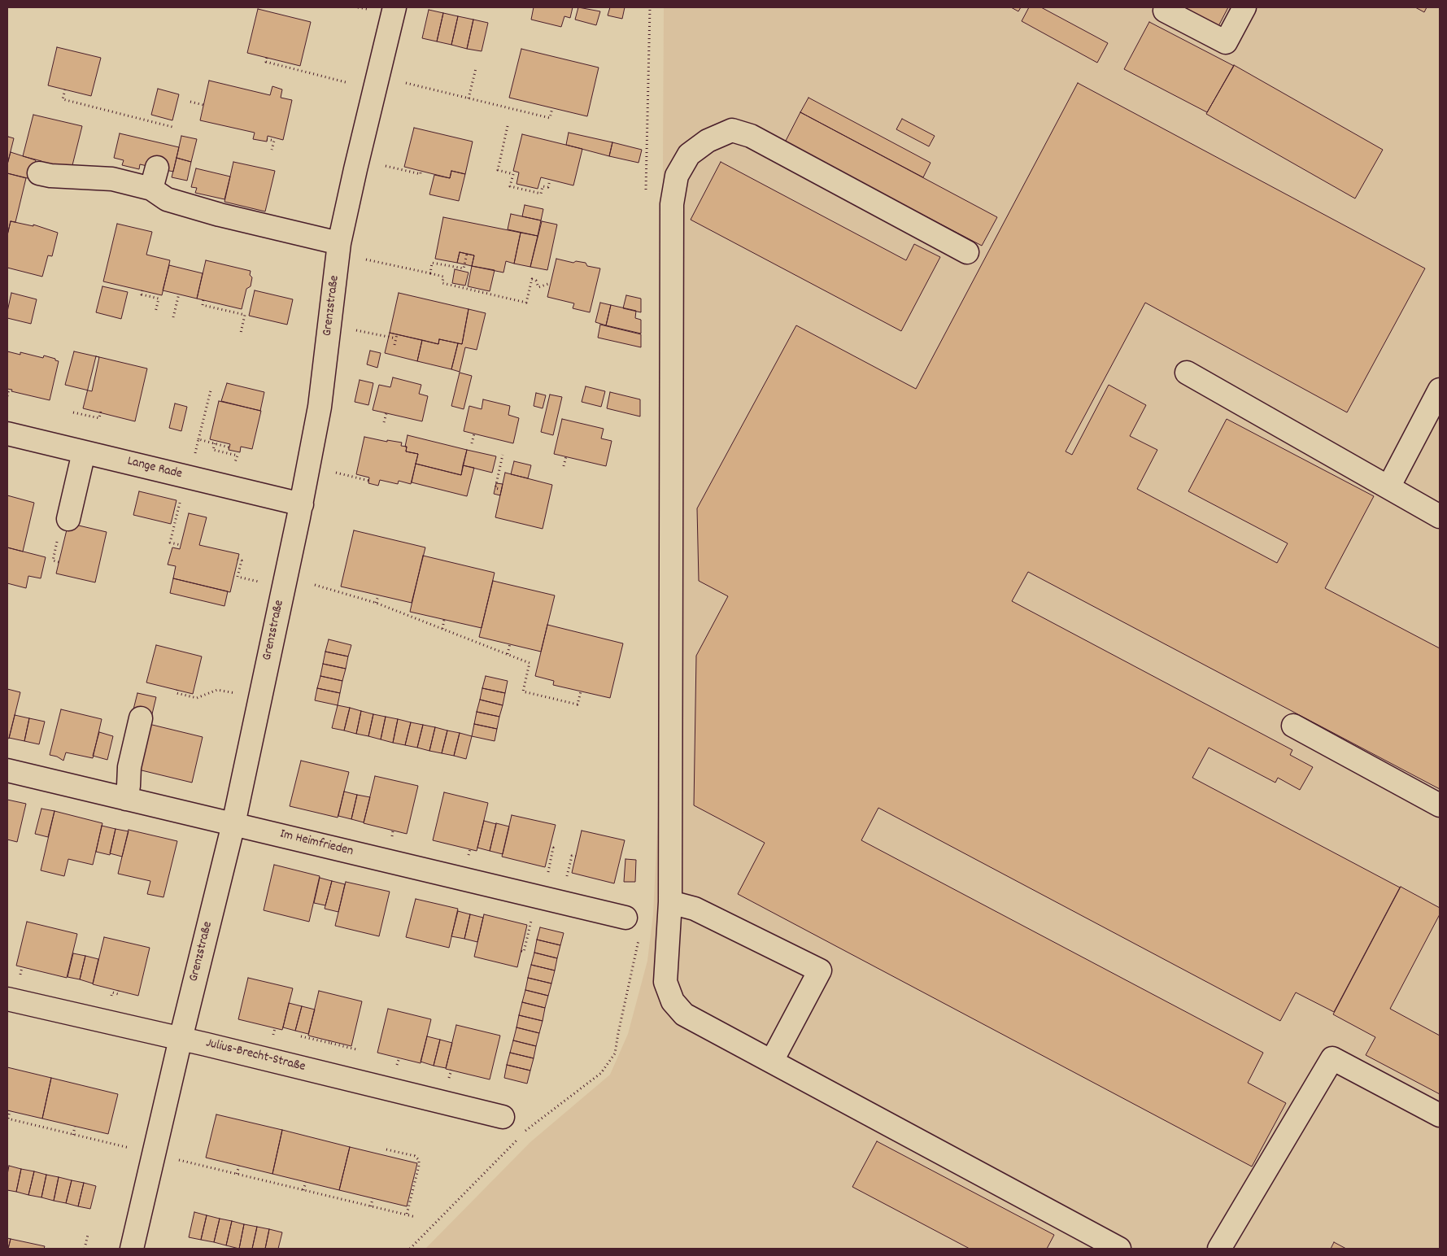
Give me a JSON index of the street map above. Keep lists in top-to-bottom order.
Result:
{
  "streets": {
    "street": [
      "Grenzstraße",
      "Lange Rade",
      "Im Heimfrieden",
      "Julius-Brecht-Straße"
    ]
  },
  "crossings": [
    ["Grenzstraße", "Lange Rade"],
    ["Grenzstraße", "Im Heimfrieden"],
    ["Grenzstraße", "Julius-Brecht-Straße"]
  ]
}
